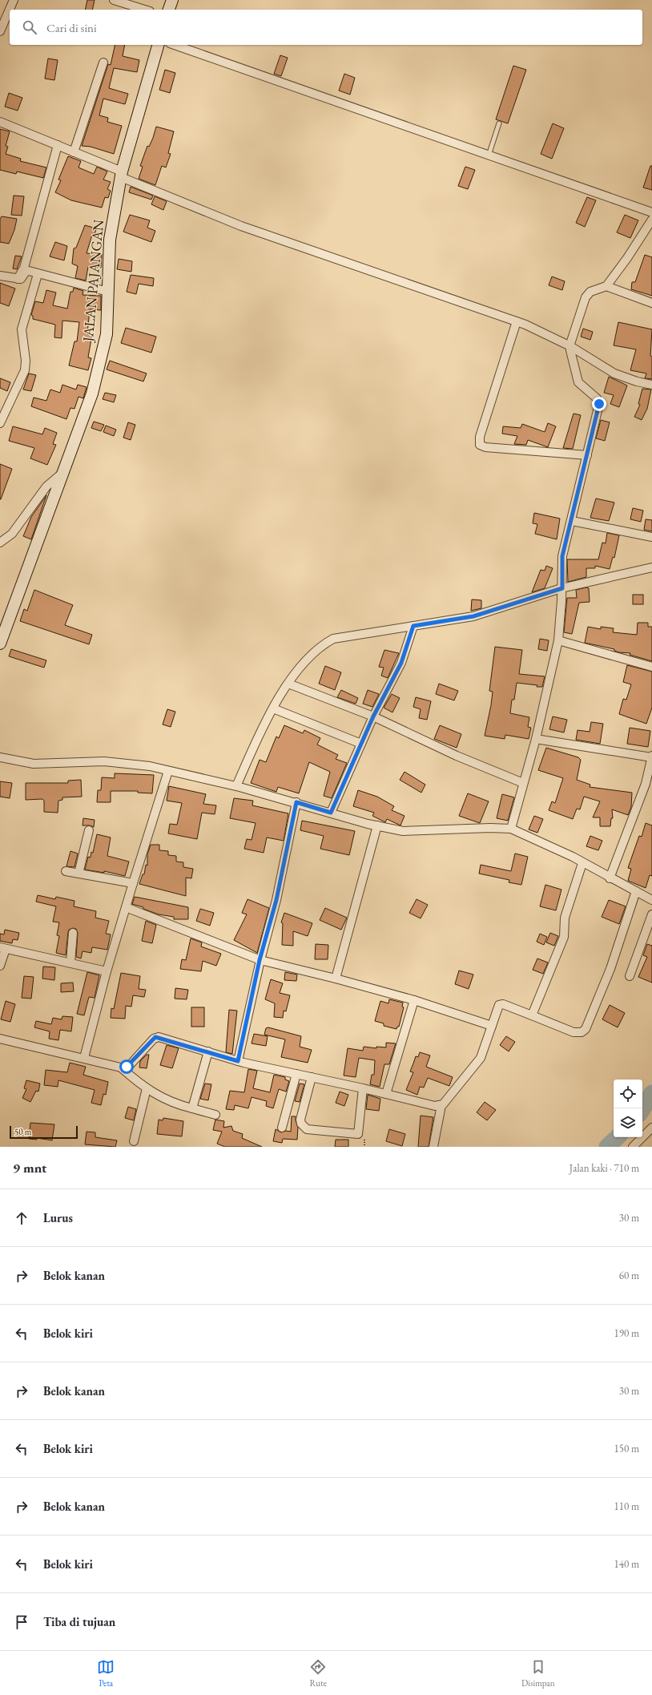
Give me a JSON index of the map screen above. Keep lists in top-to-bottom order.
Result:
{
  "streets": {
    "main road": ["JALAN PAJANGAN"]
  },
  "scale_bar": "50 m",
  "page": {
    "search": "Cari di sini",
    "scale": "50 m",
    "heading": ["9 mnt", "Jalan kaki · 710 m"],
    "list": [
      ["Lurus", "30 m"],
      ["Belok kanan", "60 m"],
      ["Belok kiri", "190 m"],
      ["Belok kanan", "30 m"],
      ["Belok kiri", "150 m"],
      ["Belok kanan", "110 m"],
      ["Belok kiri", "140 m"],
      "Tiba di tujuan"
    ],
    "nav": ["Peta", "Rute", "Disimpan"]
  }
}
